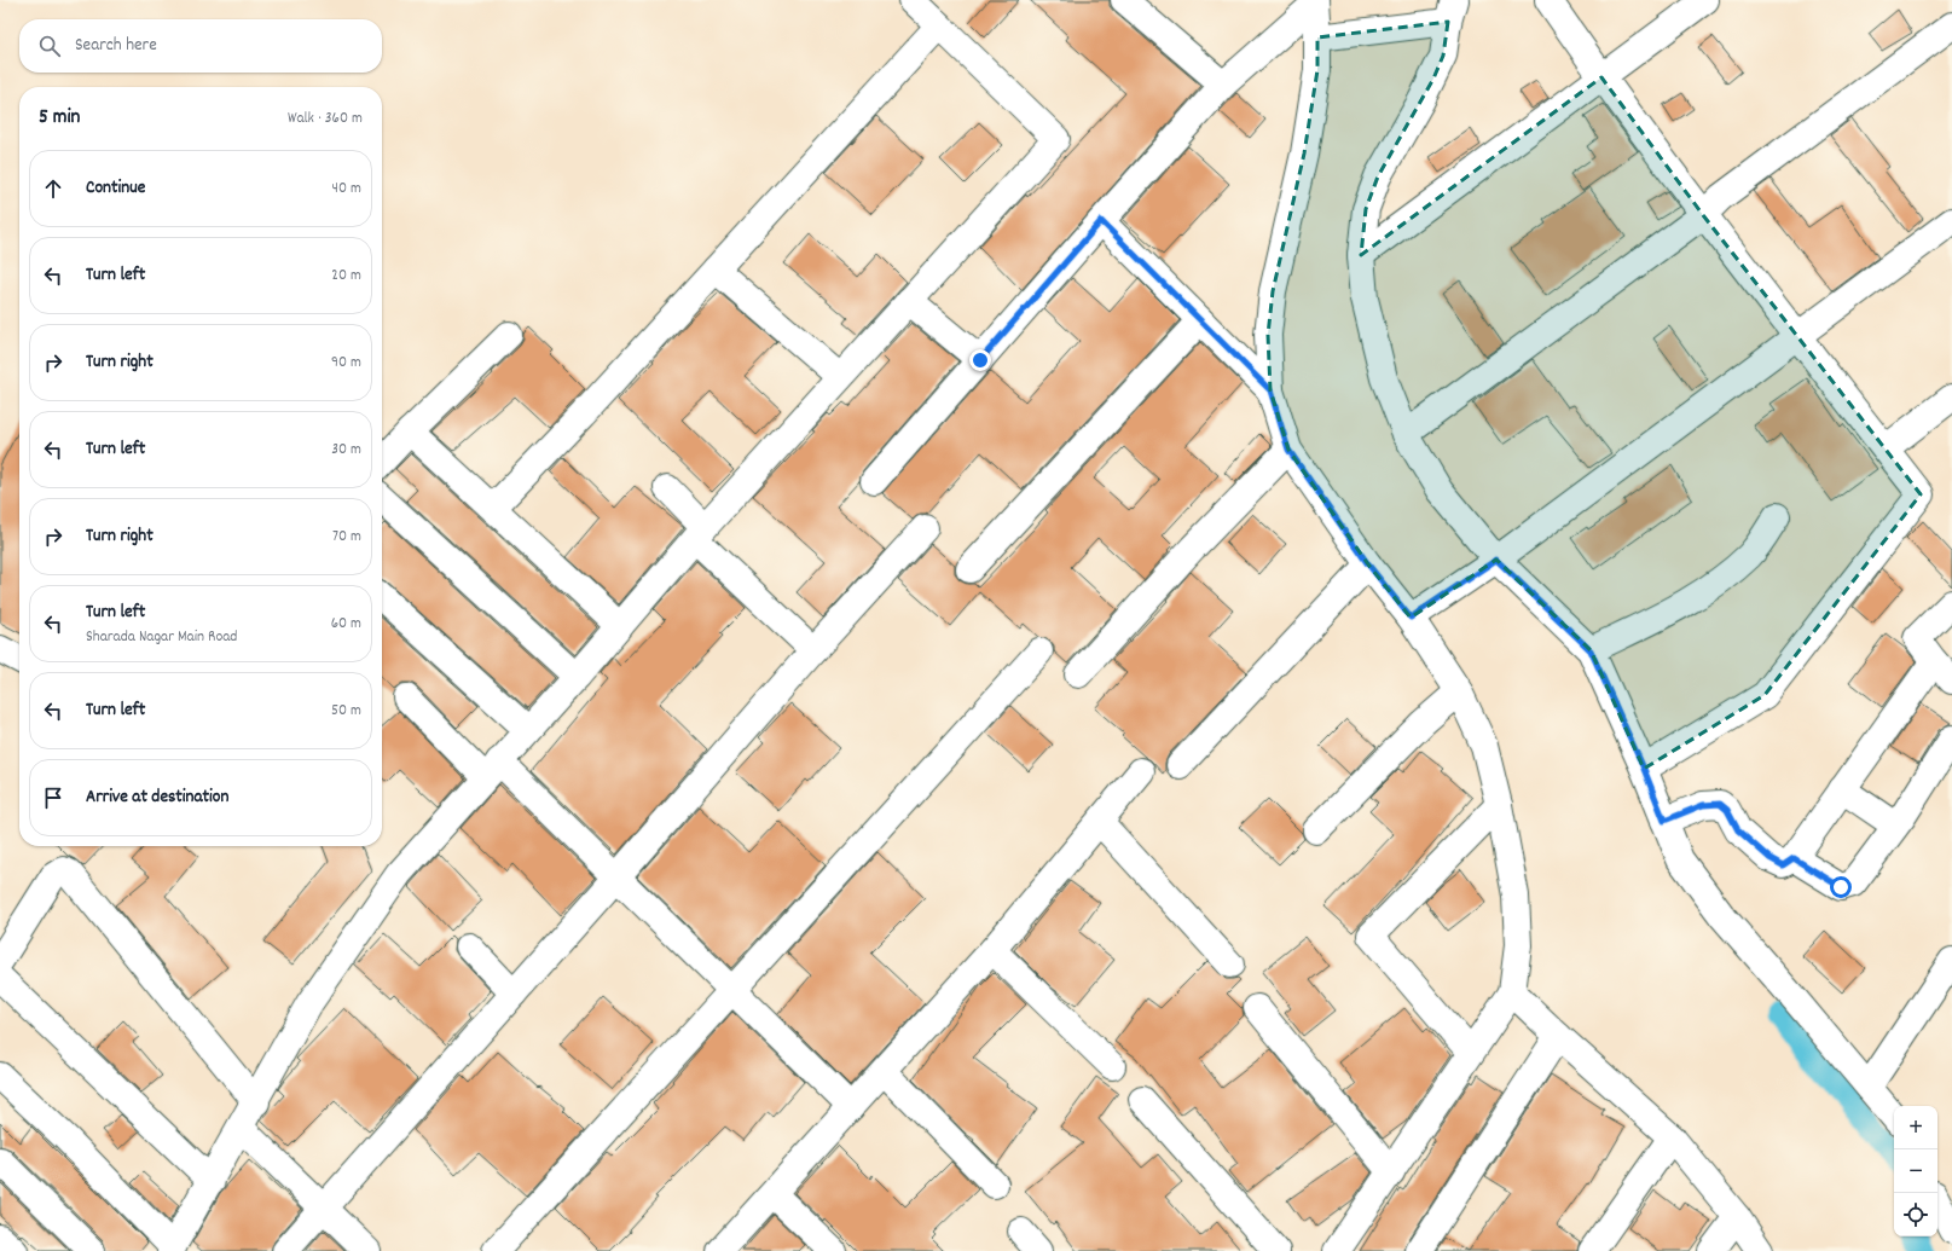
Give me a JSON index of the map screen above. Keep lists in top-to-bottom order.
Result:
{
  "page": {
    "search": "Search here",
    "heading": ["5 min", "Walk · 360 m"],
    "list": [
      ["Continue", "40 m"],
      ["Turn left", "20 m"],
      ["Turn right", "90 m"],
      ["Turn left", "30 m"],
      ["Turn right", "70 m"],
      ["Turn left", "Sharada Nagar Main Road", "60 m"],
      ["Turn left", "50 m"],
      "Arrive at destination"
    ],
    "map_buttons": ["+", "−"]
  }
}
